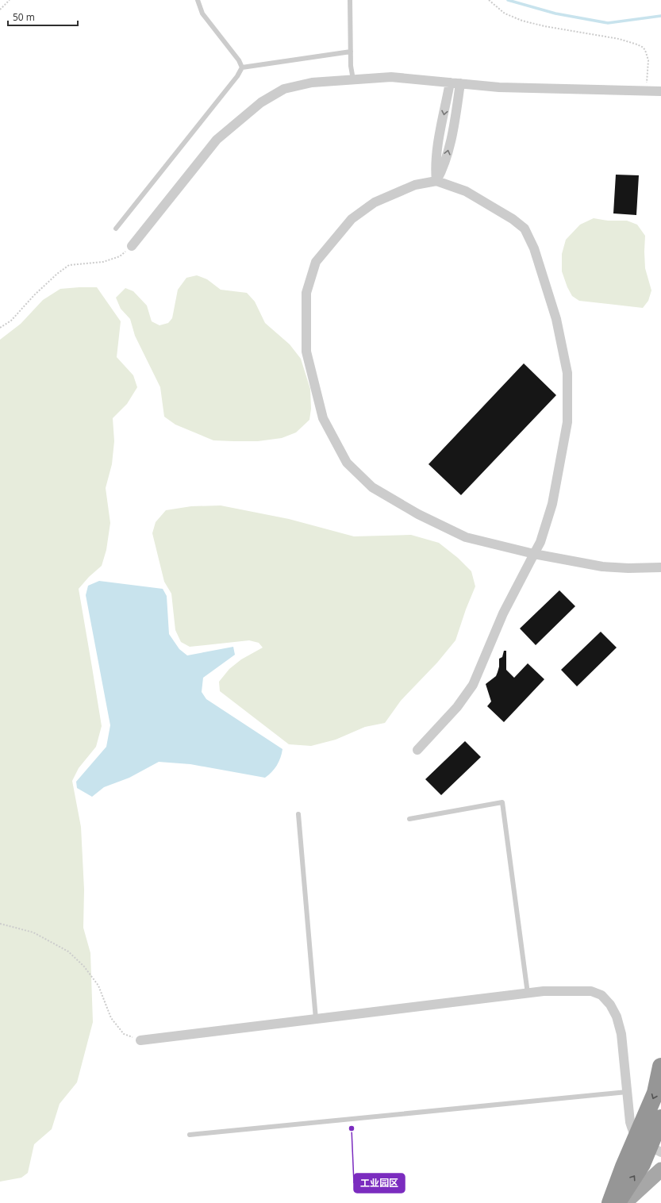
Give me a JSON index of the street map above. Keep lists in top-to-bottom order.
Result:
{
  "places": ["工业园区"],
  "scale_bar": "50 m"
}
